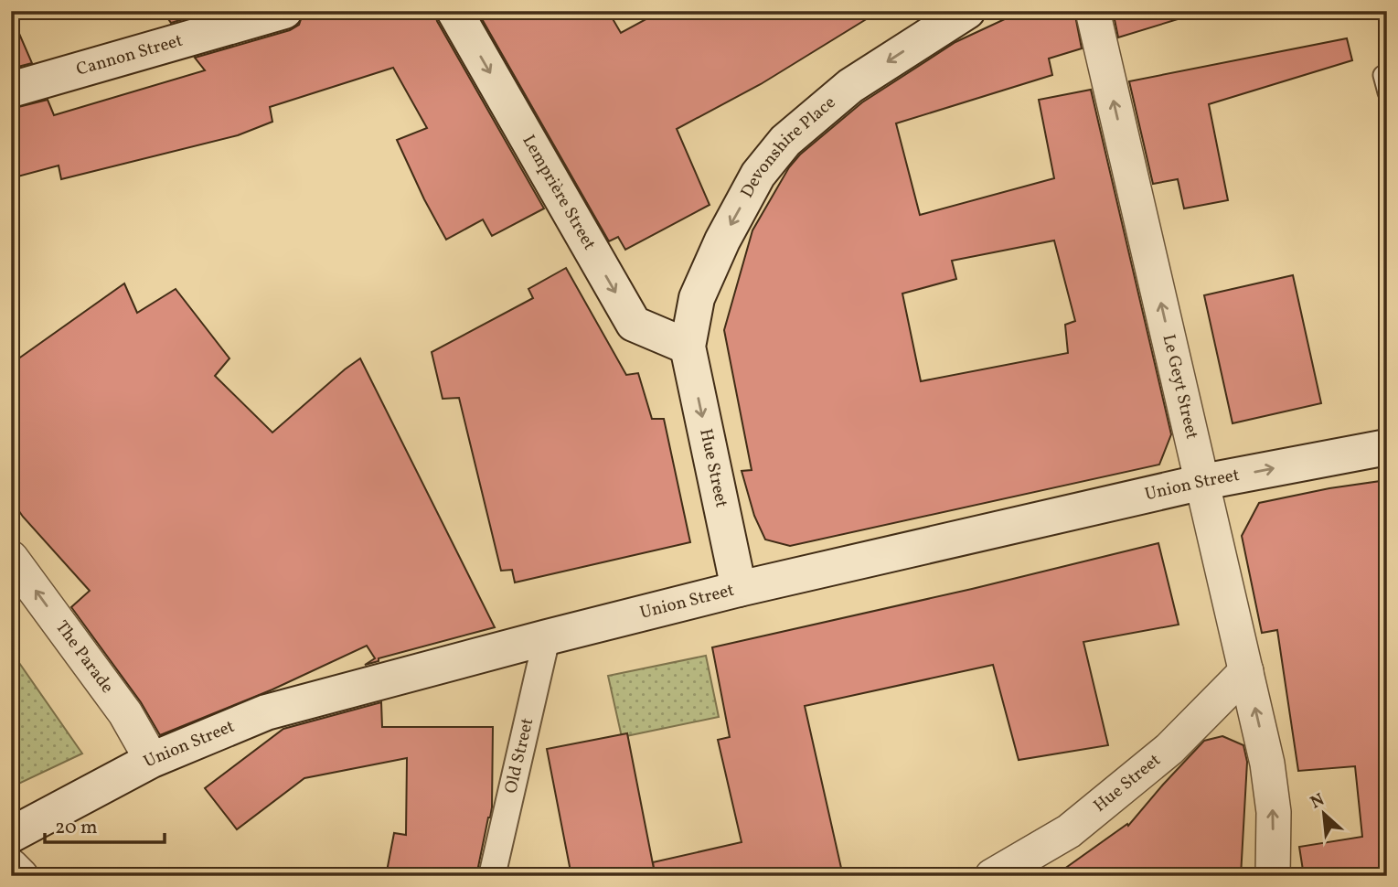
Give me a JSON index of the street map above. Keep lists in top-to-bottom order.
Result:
{
  "streets": {
    "main road": [
      "Cannon Street",
      "Devonshire Place",
      "Lemprière Street",
      "Hue Street",
      "Union Street"
    ],
    "street": ["Le Geyt Street", "The Parade", "Old Street"]
  },
  "crossings": [
    ["Devonshire Place", "Lemprière Street"],
    ["Devonshire Place", "Hue Street"],
    ["Lemprière Street", "Hue Street"],
    ["Le Geyt Street", "Hue Street"],
    ["Le Geyt Street", "Union Street"],
    ["Hue Street", "Union Street"],
    ["Union Street", "The Parade"],
    ["Union Street", "Old Street"]
  ],
  "one_way": [
    "Devonshire Place",
    "Lemprière Street",
    "Le Geyt Street",
    "Hue Street",
    "The Parade"
  ],
  "scale_bar": "20 m",
  "north": "top left"
}
